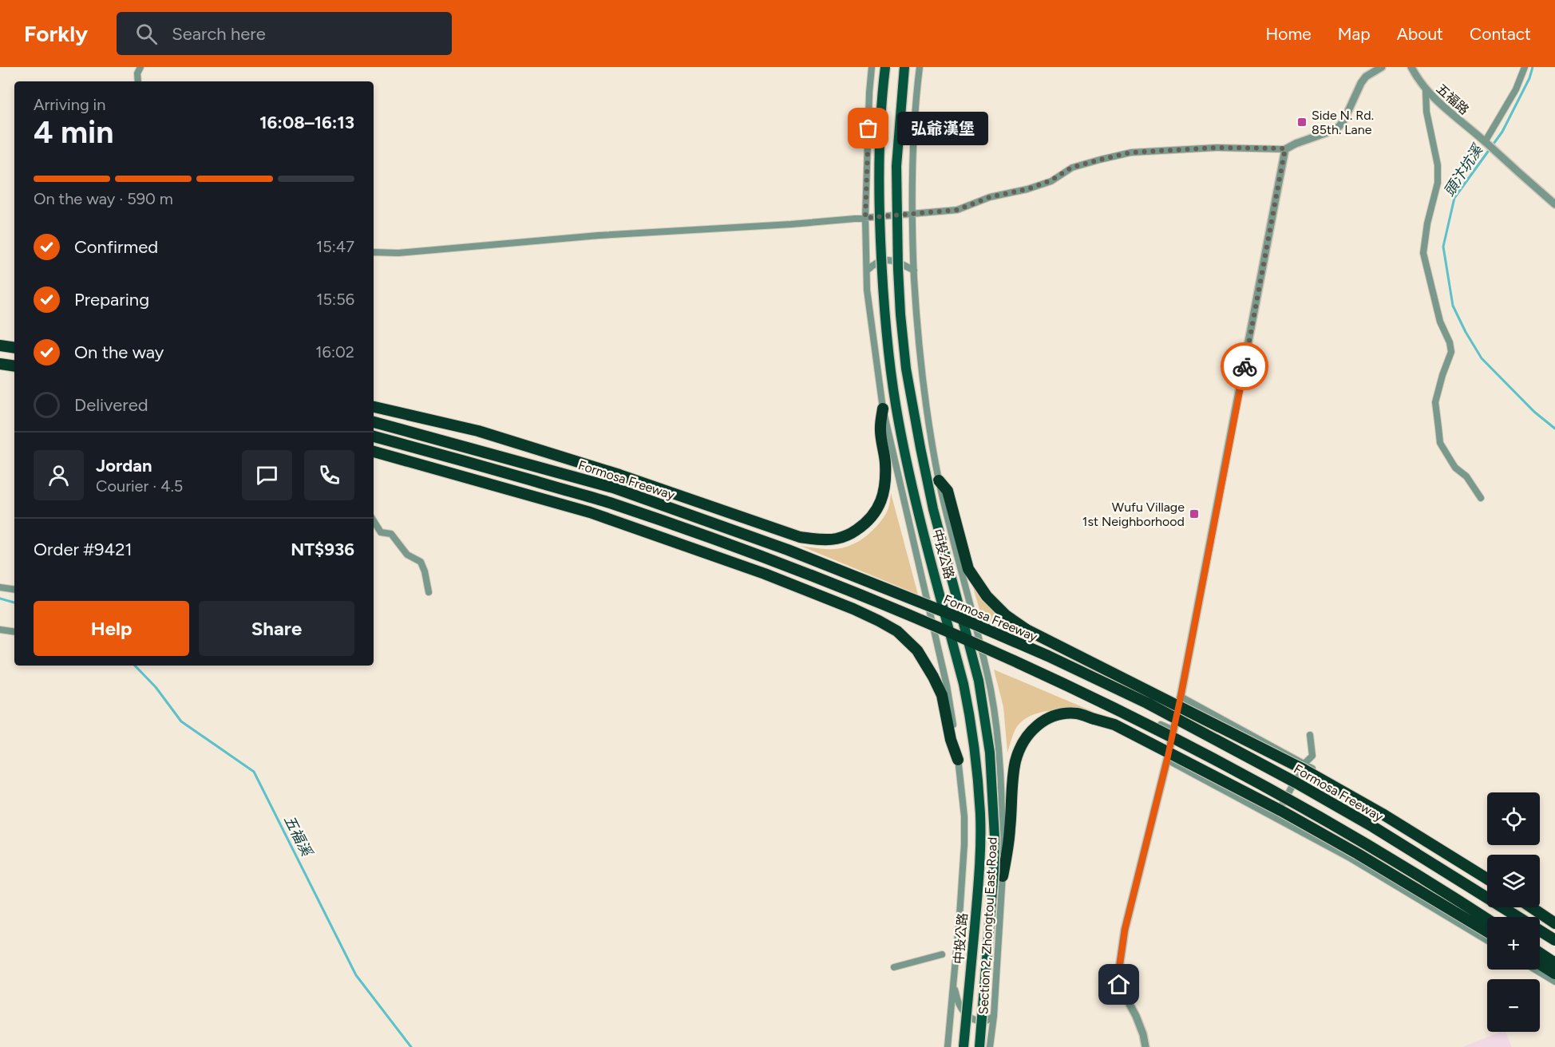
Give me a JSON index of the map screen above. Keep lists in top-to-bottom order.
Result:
{
  "streets": {
    "highway": ["Formosa Freeway"],
    "main road": ["中投公路"],
    "street": ["五福路", "Section 2, Zhongtou East Road"]
  },
  "water": ["頭汴坑溪", "五福溪"],
  "places": {
    "transit": ["Side N. Rd. 85th. Lane", "Wufu Village 1st Neighborhood"],
    "other": ["弘爺漢堡"]
  },
  "page": {
    "header": "Forkly",
    "search": "Search here",
    "nav": [
      "Home",
      "Map",
      "About",
      "Contact"
    ],
    "heading": ["4 min", "Arriving in", "16:08–16:13"],
    "panel": [
      "Jordan",
      "Courier · 4.5",
      "Order #9421",
      "NT$936"
    ],
    "bubble": "弘爺漢堡",
    "bar": "On the way · 590 m",
    "list": [
      ["Confirmed", "15:47"],
      ["Preparing", "15:56"],
      ["On the way", "16:02"],
      "Delivered"
    ],
    "buttons": ["Help", "Share"],
    "map_buttons": ["+", "−"]
  }
}
